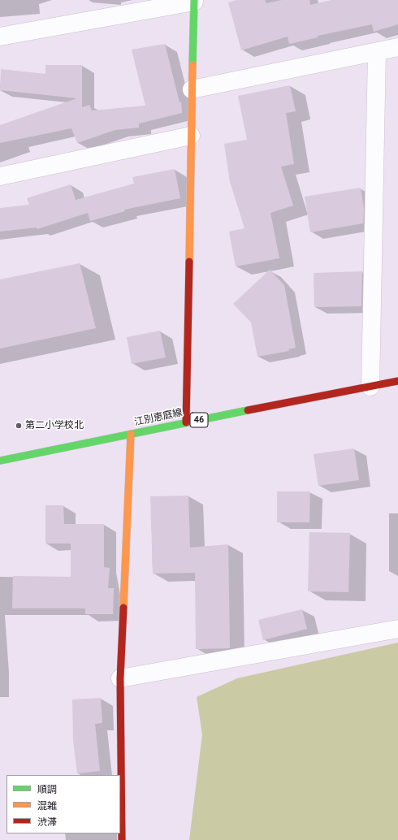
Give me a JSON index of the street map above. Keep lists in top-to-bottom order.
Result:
{
  "streets": {
    "street": ["江別恵庭線", "46"]
  },
  "places": ["第二小学校北"],
  "legend": ["順調", "混雑", "渋滞"]
}
